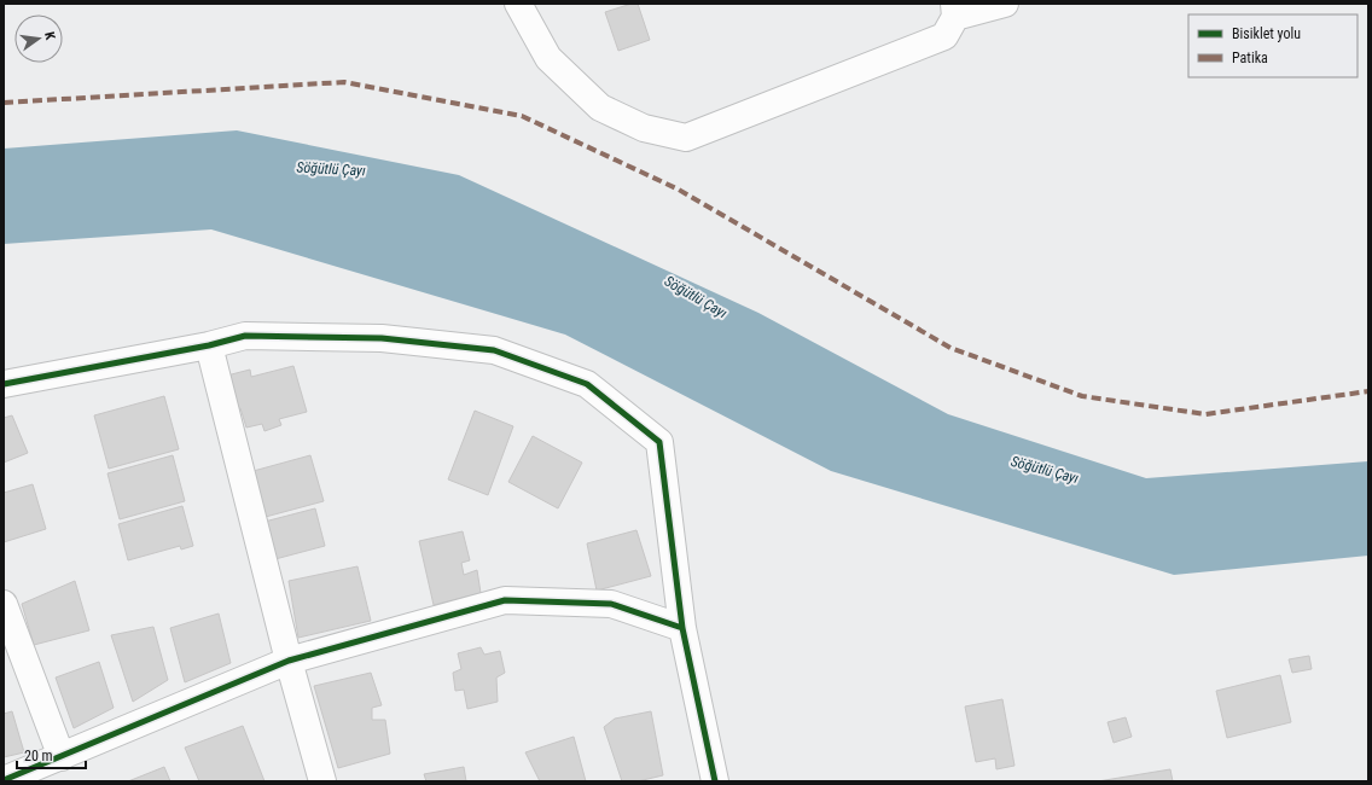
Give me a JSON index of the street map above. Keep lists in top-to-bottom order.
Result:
{
  "water": ["Söğütlü Çayı"],
  "legend": ["Bisiklet yolu", "Patika"],
  "scale_bar": "20 m",
  "north": "right"
}
